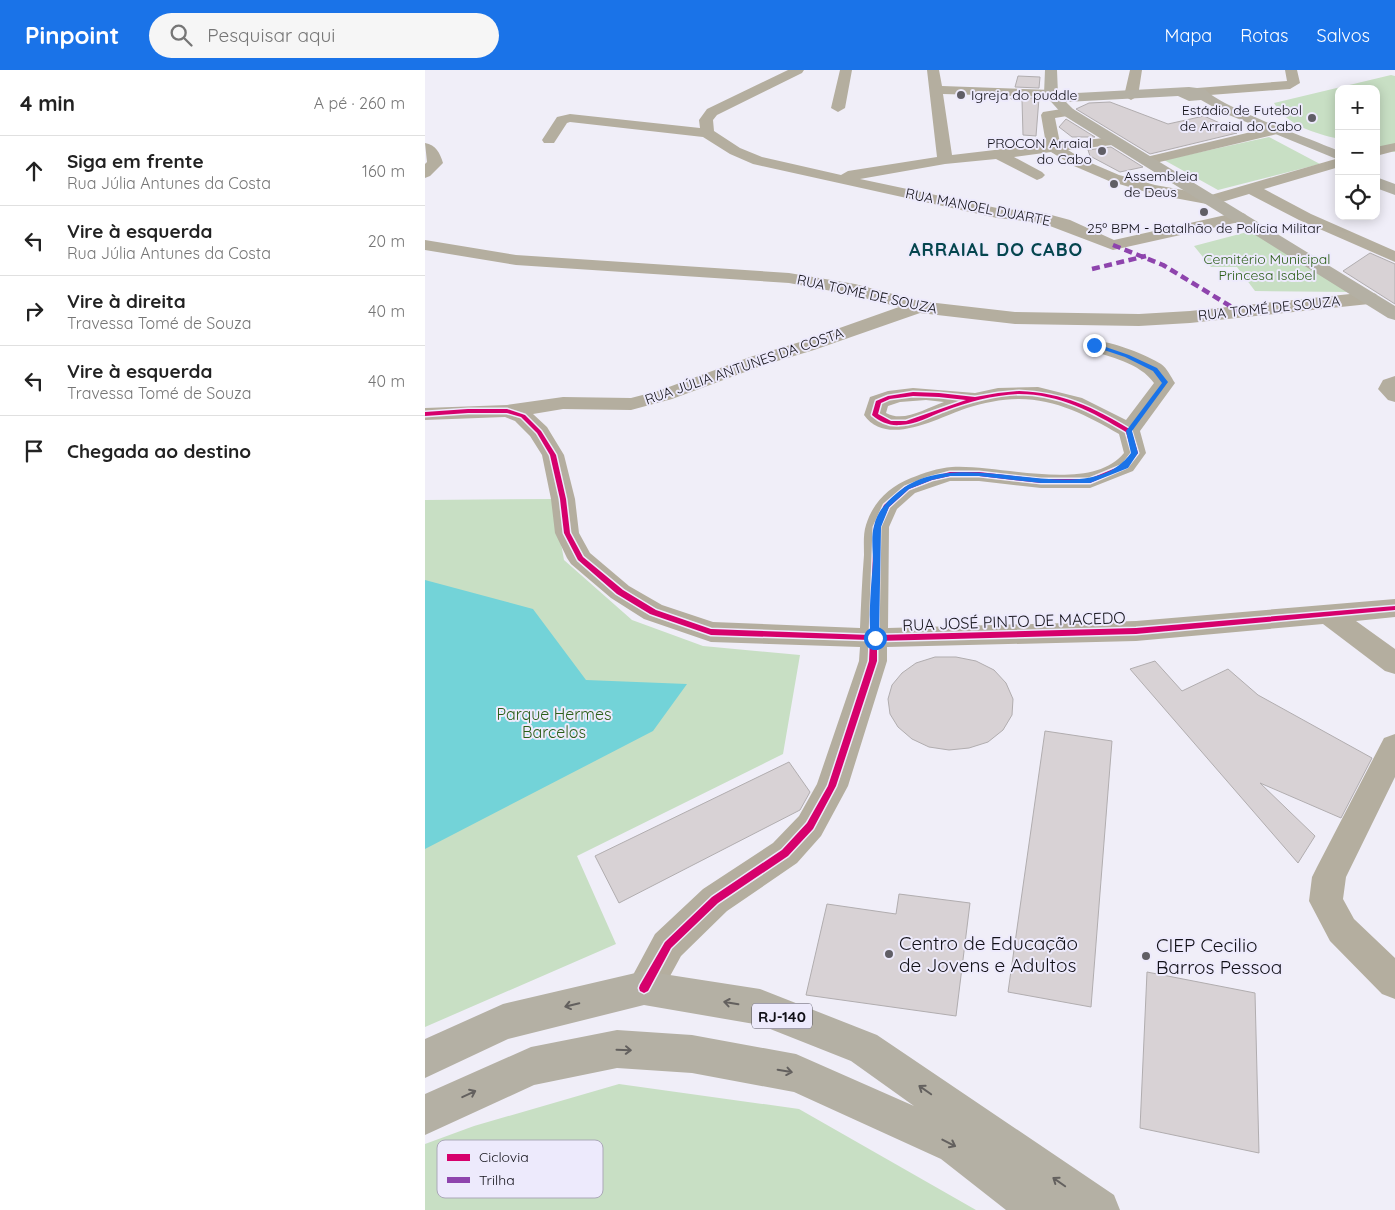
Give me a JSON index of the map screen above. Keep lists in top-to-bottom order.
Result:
{
  "streets": {
    "main road": ["RJ-140"],
    "street": [
      "RUA MANOEL DUARTE",
      "RUA TOMÉ DE SOUZA",
      "RUA JÚLIA ANTUNES DA COSTA",
      "RUA JOSÉ PINTO DE MACEDO"
    ]
  },
  "crossings": [
    ["RUA TOMÉ DE SOUZA", "RUA JÚLIA ANTUNES DA COSTA"],
    ["RUA JÚLIA ANTUNES DA COSTA", "RUA JOSÉ PINTO DE MACEDO"]
  ],
  "districts": ["ARRAIAL DO CABO"],
  "parks": ["Cemitério Municipal Princesa Isabel", "Parque Hermes Barcelos"],
  "places": [
    "Igreja do puddle",
    "Estádio de Futebol de Arraial do Cabo",
    "PROCON Arraial do Cabo",
    "Assembleia de Deus",
    "25º BPM - Batalhão de Polícia Militar",
    "Centro de Educação de Jovens e Adultos",
    "CIEP Cecilio Barros Pessoa"
  ],
  "legend": ["Ciclovia", "Trilha"],
  "page": {
    "header": "Pinpoint",
    "search": "Pesquisar aqui",
    "nav": ["Mapa", "Rotas", "Salvos"],
    "heading": ["4 min", "A pé · 260 m"],
    "map_buttons": ["+", "−"],
    "list": [
      ["Siga em frente", "Rua Júlia Antunes da Costa", "160 m"],
      ["Vire à esquerda", "Rua Júlia Antunes da Costa", "20 m"],
      ["Vire à direita", "Travessa Tomé de Souza", "40 m"],
      ["Vire à esquerda", "Travessa Tomé de Souza", "40 m"],
      "Chegada ao destino"
    ]
  }
}
